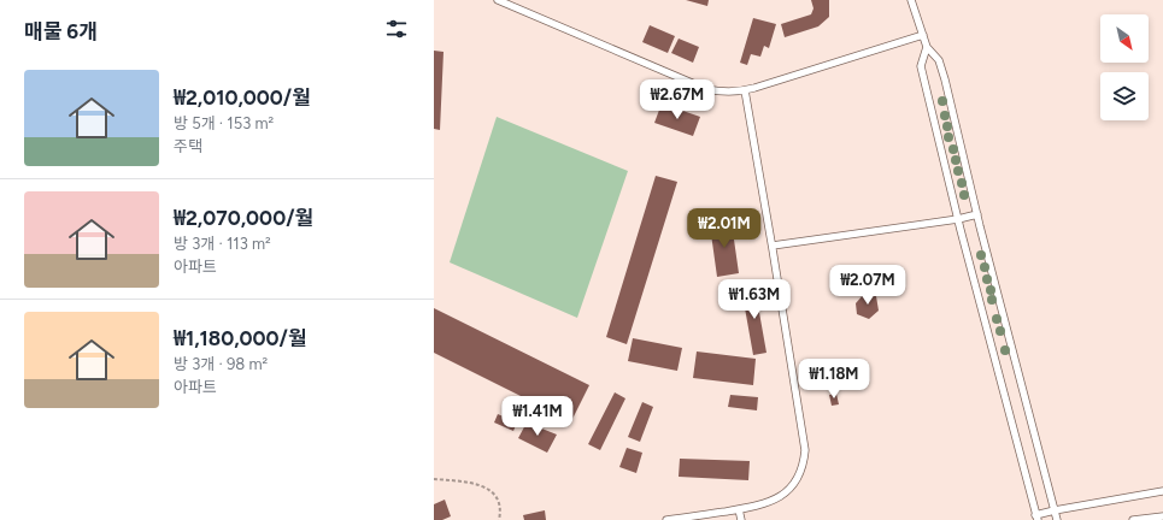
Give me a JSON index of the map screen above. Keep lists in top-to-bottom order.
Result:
{
  "north": "bottom right",
  "page": {
    "heading": "매물 6개",
    "list": [
      {
        "name": "₩2,010,000/월",
        "note": "방 5개 · 153 m² · 주택"
      },
      {
        "name": "₩2,070,000/월",
        "note": "방 3개 · 113 m² · 아파트"
      },
      {
        "name": "₩1,180,000/월",
        "note": "방 3개 · 98 m² · 아파트"
      }
    ],
    "price": [
      "₩2.67M",
      "₩2.01M",
      "₩2.07M",
      "₩1.63M",
      "₩1.18M",
      "₩1.41M"
    ]
  }
}
